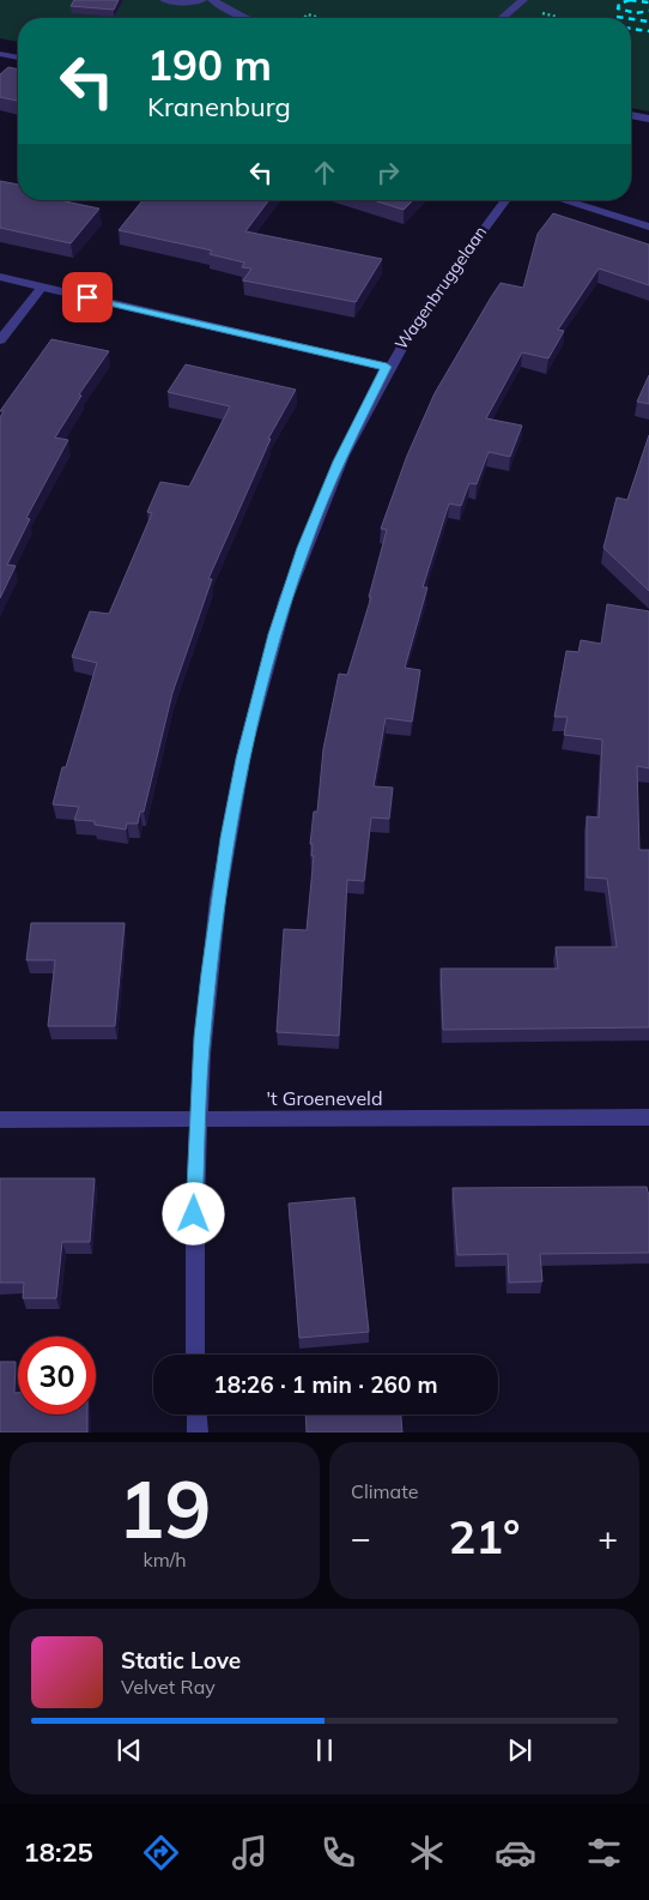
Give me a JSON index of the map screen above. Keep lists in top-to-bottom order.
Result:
{
  "streets": {
    "street": ["Wagenbruggelaan", "'t Groeneveld"]
  },
  "crossings": [
    ["Wagenbruggelaan", "'t Groeneveld"]
  ],
  "page": {
    "turn": ["190 m", "Kranenburg"],
    "limit": "30",
    "trip": "18:26 · 1 min · 260 m",
    "tile": [
      ["19", "km/h"],
      "Climate"
    ],
    "heat": ["−", "21°", "+"],
    "song": ["Static Love", "Velvet Ray"],
    "tabs": "18:25"
  }
}
